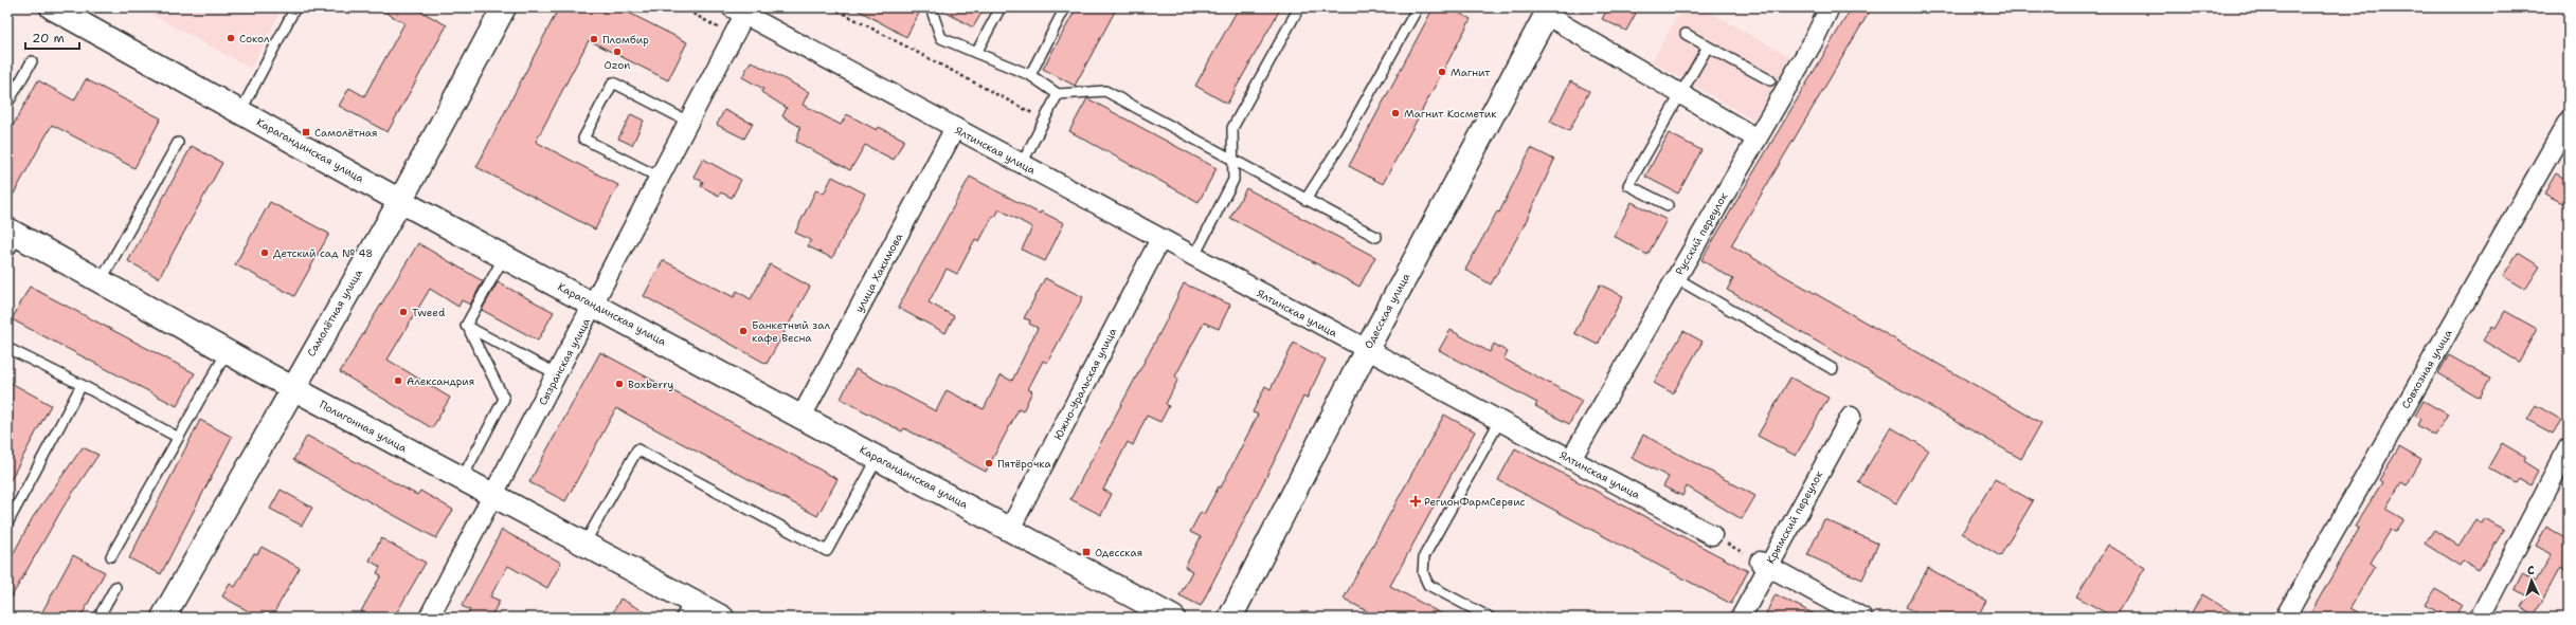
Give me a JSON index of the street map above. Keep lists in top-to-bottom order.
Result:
{
  "streets": {
    "main road": [
      "Карагандинская улица",
      "Одесская улица",
      "Самолётная улица",
      "Полигонная улица"
    ],
    "street": [
      "Ялтинская улица",
      "Русский переулок",
      "улица Хакимова",
      "Сызранская улица",
      "Совхозная улица",
      "Южно-Уральская улица",
      "Крымский переулок"
    ]
  },
  "crossings": [
    ["Карагандинская улица", "улица Хакимова"],
    ["Карагандинская улица", "Самолётная улица"],
    ["Карагандинская улица", "Сызранская улица"],
    ["Карагандинская улица", "Южно-Уральская улица"],
    ["Ялтинская улица", "Русский переулок"],
    ["Ялтинская улица", "улица Хакимова"],
    ["Ялтинская улица", "Одесская улица"],
    ["Ялтинская улица", "Сызранская улица"],
    ["Ялтинская улица", "Южно-Уральская улица"],
    ["Самолётная улица", "Полигонная улица"],
    ["Сызранская улица", "Полигонная улица"]
  ],
  "places": {
    "other": [
      "Сокол",
      "Пломбир",
      "Ozon",
      "Магнит",
      "Магнит Косметик",
      "Детский сад № 48",
      "Tweed",
      "Банкетный зал кафе Весна",
      "Александрия",
      "Boxberry",
      "Пятёрочка"
    ],
    "transit": ["Самолётная", "Одесская"],
    "health": ["РегионФармСервис"]
  },
  "scale_bar": "20 m",
  "north": "top"
}
